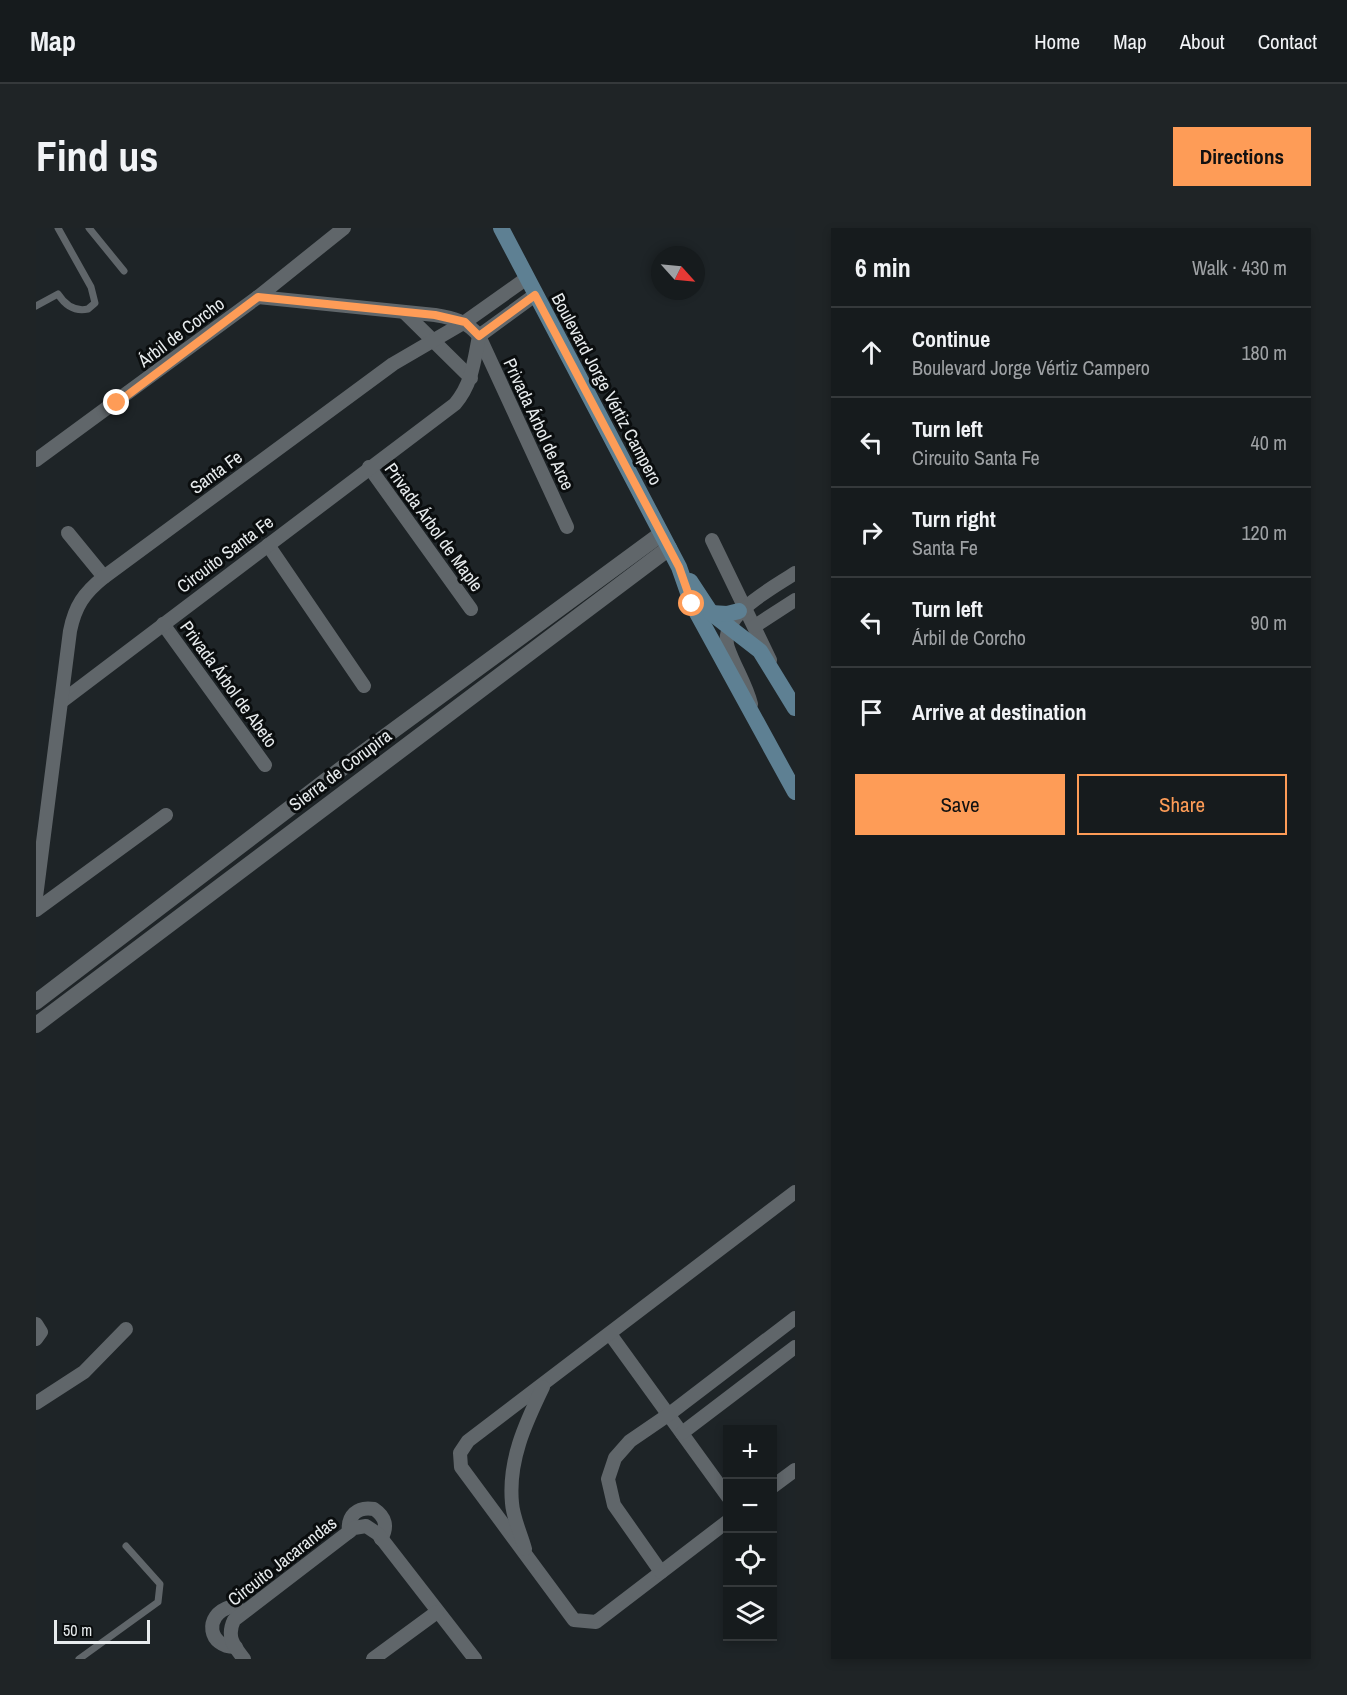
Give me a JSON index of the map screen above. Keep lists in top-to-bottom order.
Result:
{
  "streets": {
    "main road": ["Boulevard Jorge Vértiz Campero"],
    "street": [
      "Árbil de Corcho",
      "Privada Árbol de Arce",
      "Santa Fe",
      "Privada Árbol de Maple",
      "Circuito Santa Fe",
      "Privada Árbol de Abeto",
      "Sierra de Corupira",
      "Circuito Jacarandas"
    ]
  },
  "crossings": [
    ["Boulevard Jorge Vértiz Campero", "Sierra de Corupira"],
    ["Privada Árbol de Arce", "Circuito Santa Fe"],
    ["Santa Fe", "Circuito Santa Fe"],
    ["Privada Árbol de Maple", "Circuito Santa Fe"],
    ["Circuito Santa Fe", "Privada Árbol de Abeto"]
  ],
  "scale_bar": "50 m",
  "north": "bottom right",
  "page": {
    "header": "Map",
    "nav": [
      "Home",
      "Map",
      "About",
      "Contact"
    ],
    "buttons": [
      "Directions",
      ["Save", "Share"]
    ],
    "title": "Find us",
    "heading": ["6 min", "Walk · 430 m"],
    "list": [
      ["Continue", "Boulevard Jorge Vértiz Campero", "180 m"],
      ["Turn left", "Circuito Santa Fe", "40 m"],
      ["Turn right", "Santa Fe", "120 m"],
      ["Turn left", "Árbil de Corcho", "90 m"],
      "Arrive at destination"
    ],
    "map_buttons": ["+", "−"],
    "scale": "50 m"
  }
}
